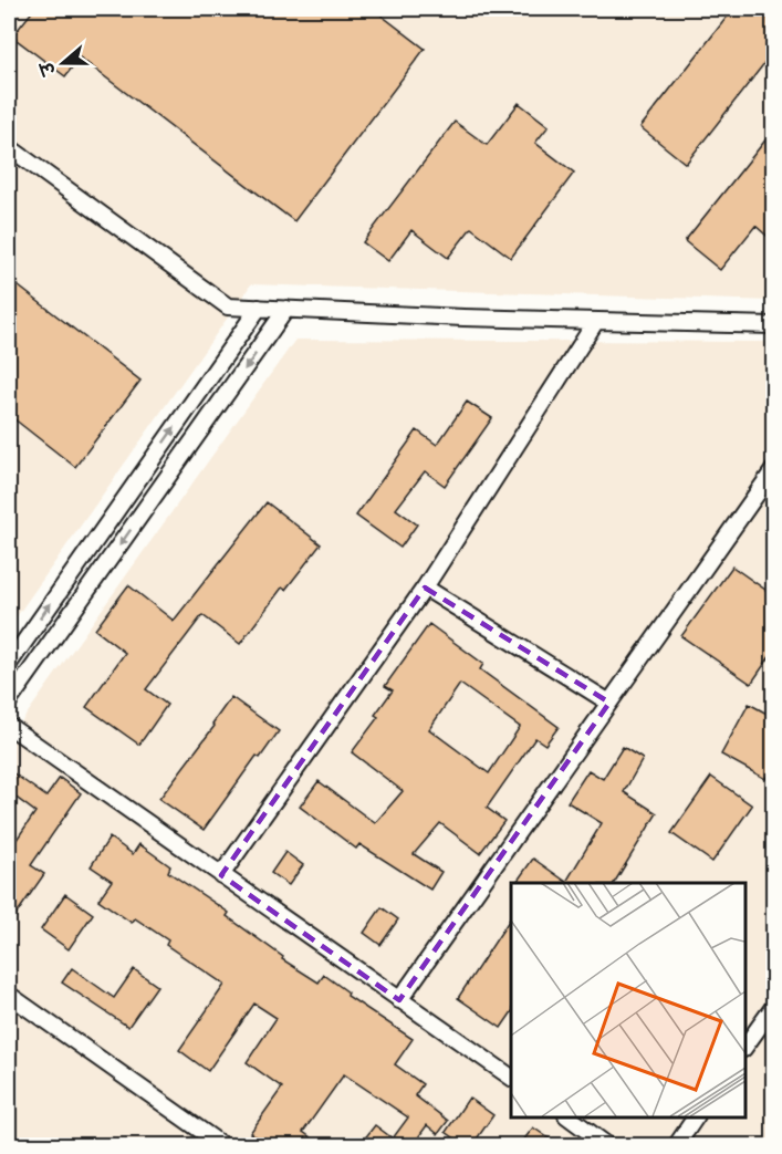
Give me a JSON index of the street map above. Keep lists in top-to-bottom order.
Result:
{
  "north": "left"
}
